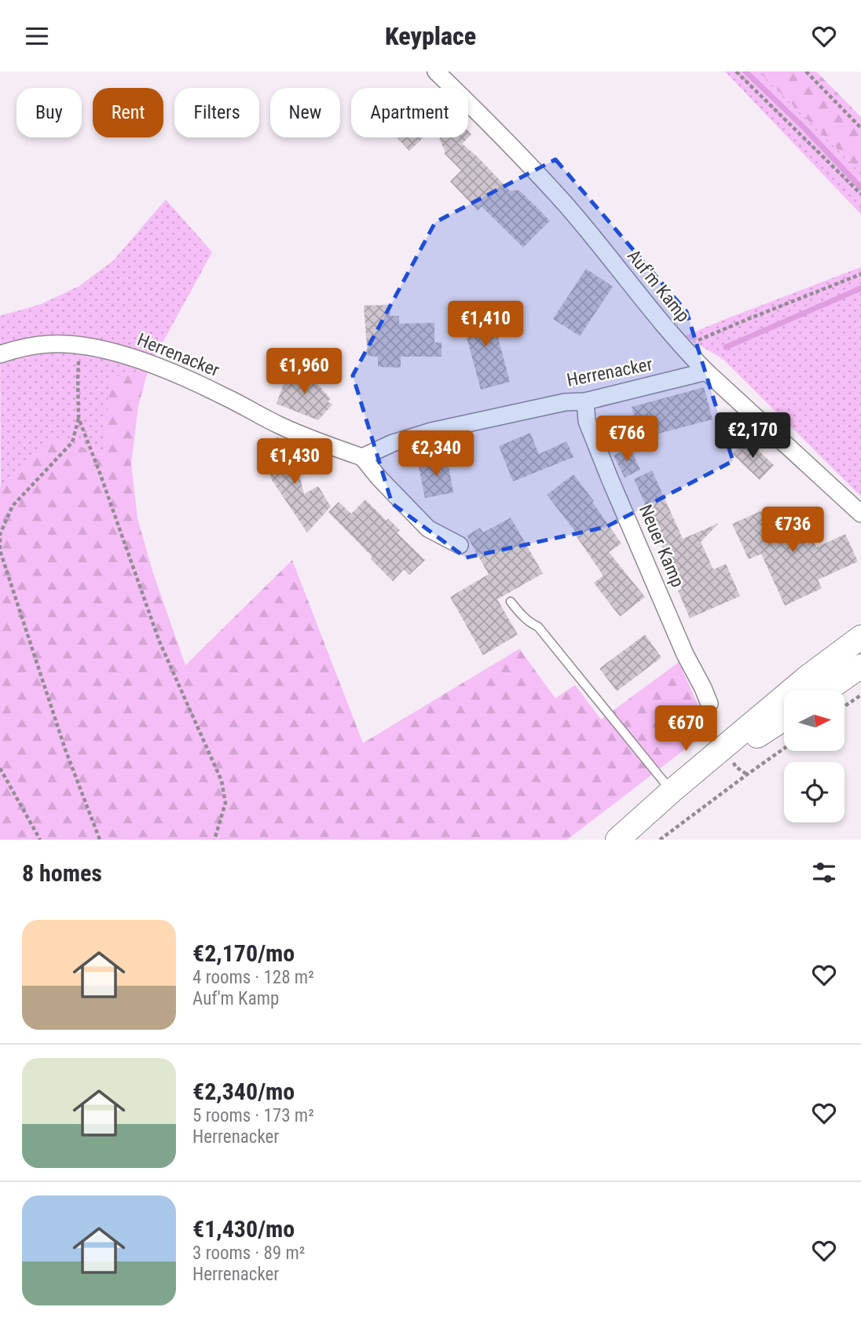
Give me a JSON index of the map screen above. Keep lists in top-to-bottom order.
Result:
{
  "streets": {
    "street": ["Auf'm Kamp", "Herrenacker", "Neuer Kamp"]
  },
  "crossings": [
    ["Auf'm Kamp", "Herrenacker"],
    ["Herrenacker", "Neuer Kamp"]
  ],
  "north": "right",
  "page": {
    "header": "Keyplace",
    "chip": [
      "Buy",
      "Rent",
      "Filters",
      "New",
      "Apartment"
    ],
    "price": [
      "€1,410",
      "€1,960",
      "€2,170",
      "€766",
      "€2,340",
      "€1,430",
      "€736",
      "€670"
    ],
    "heading": "8 homes",
    "list": [
      {
        "name": "€2,170/mo",
        "note": "4 rooms · 128 m² · Auf'm Kamp"
      },
      {
        "name": "€2,340/mo",
        "note": "5 rooms · 173 m² · Herrenacker"
      },
      {
        "name": "€1,430/mo",
        "note": "3 rooms · 89 m² · Herrenacker"
      }
    ]
  }
}
